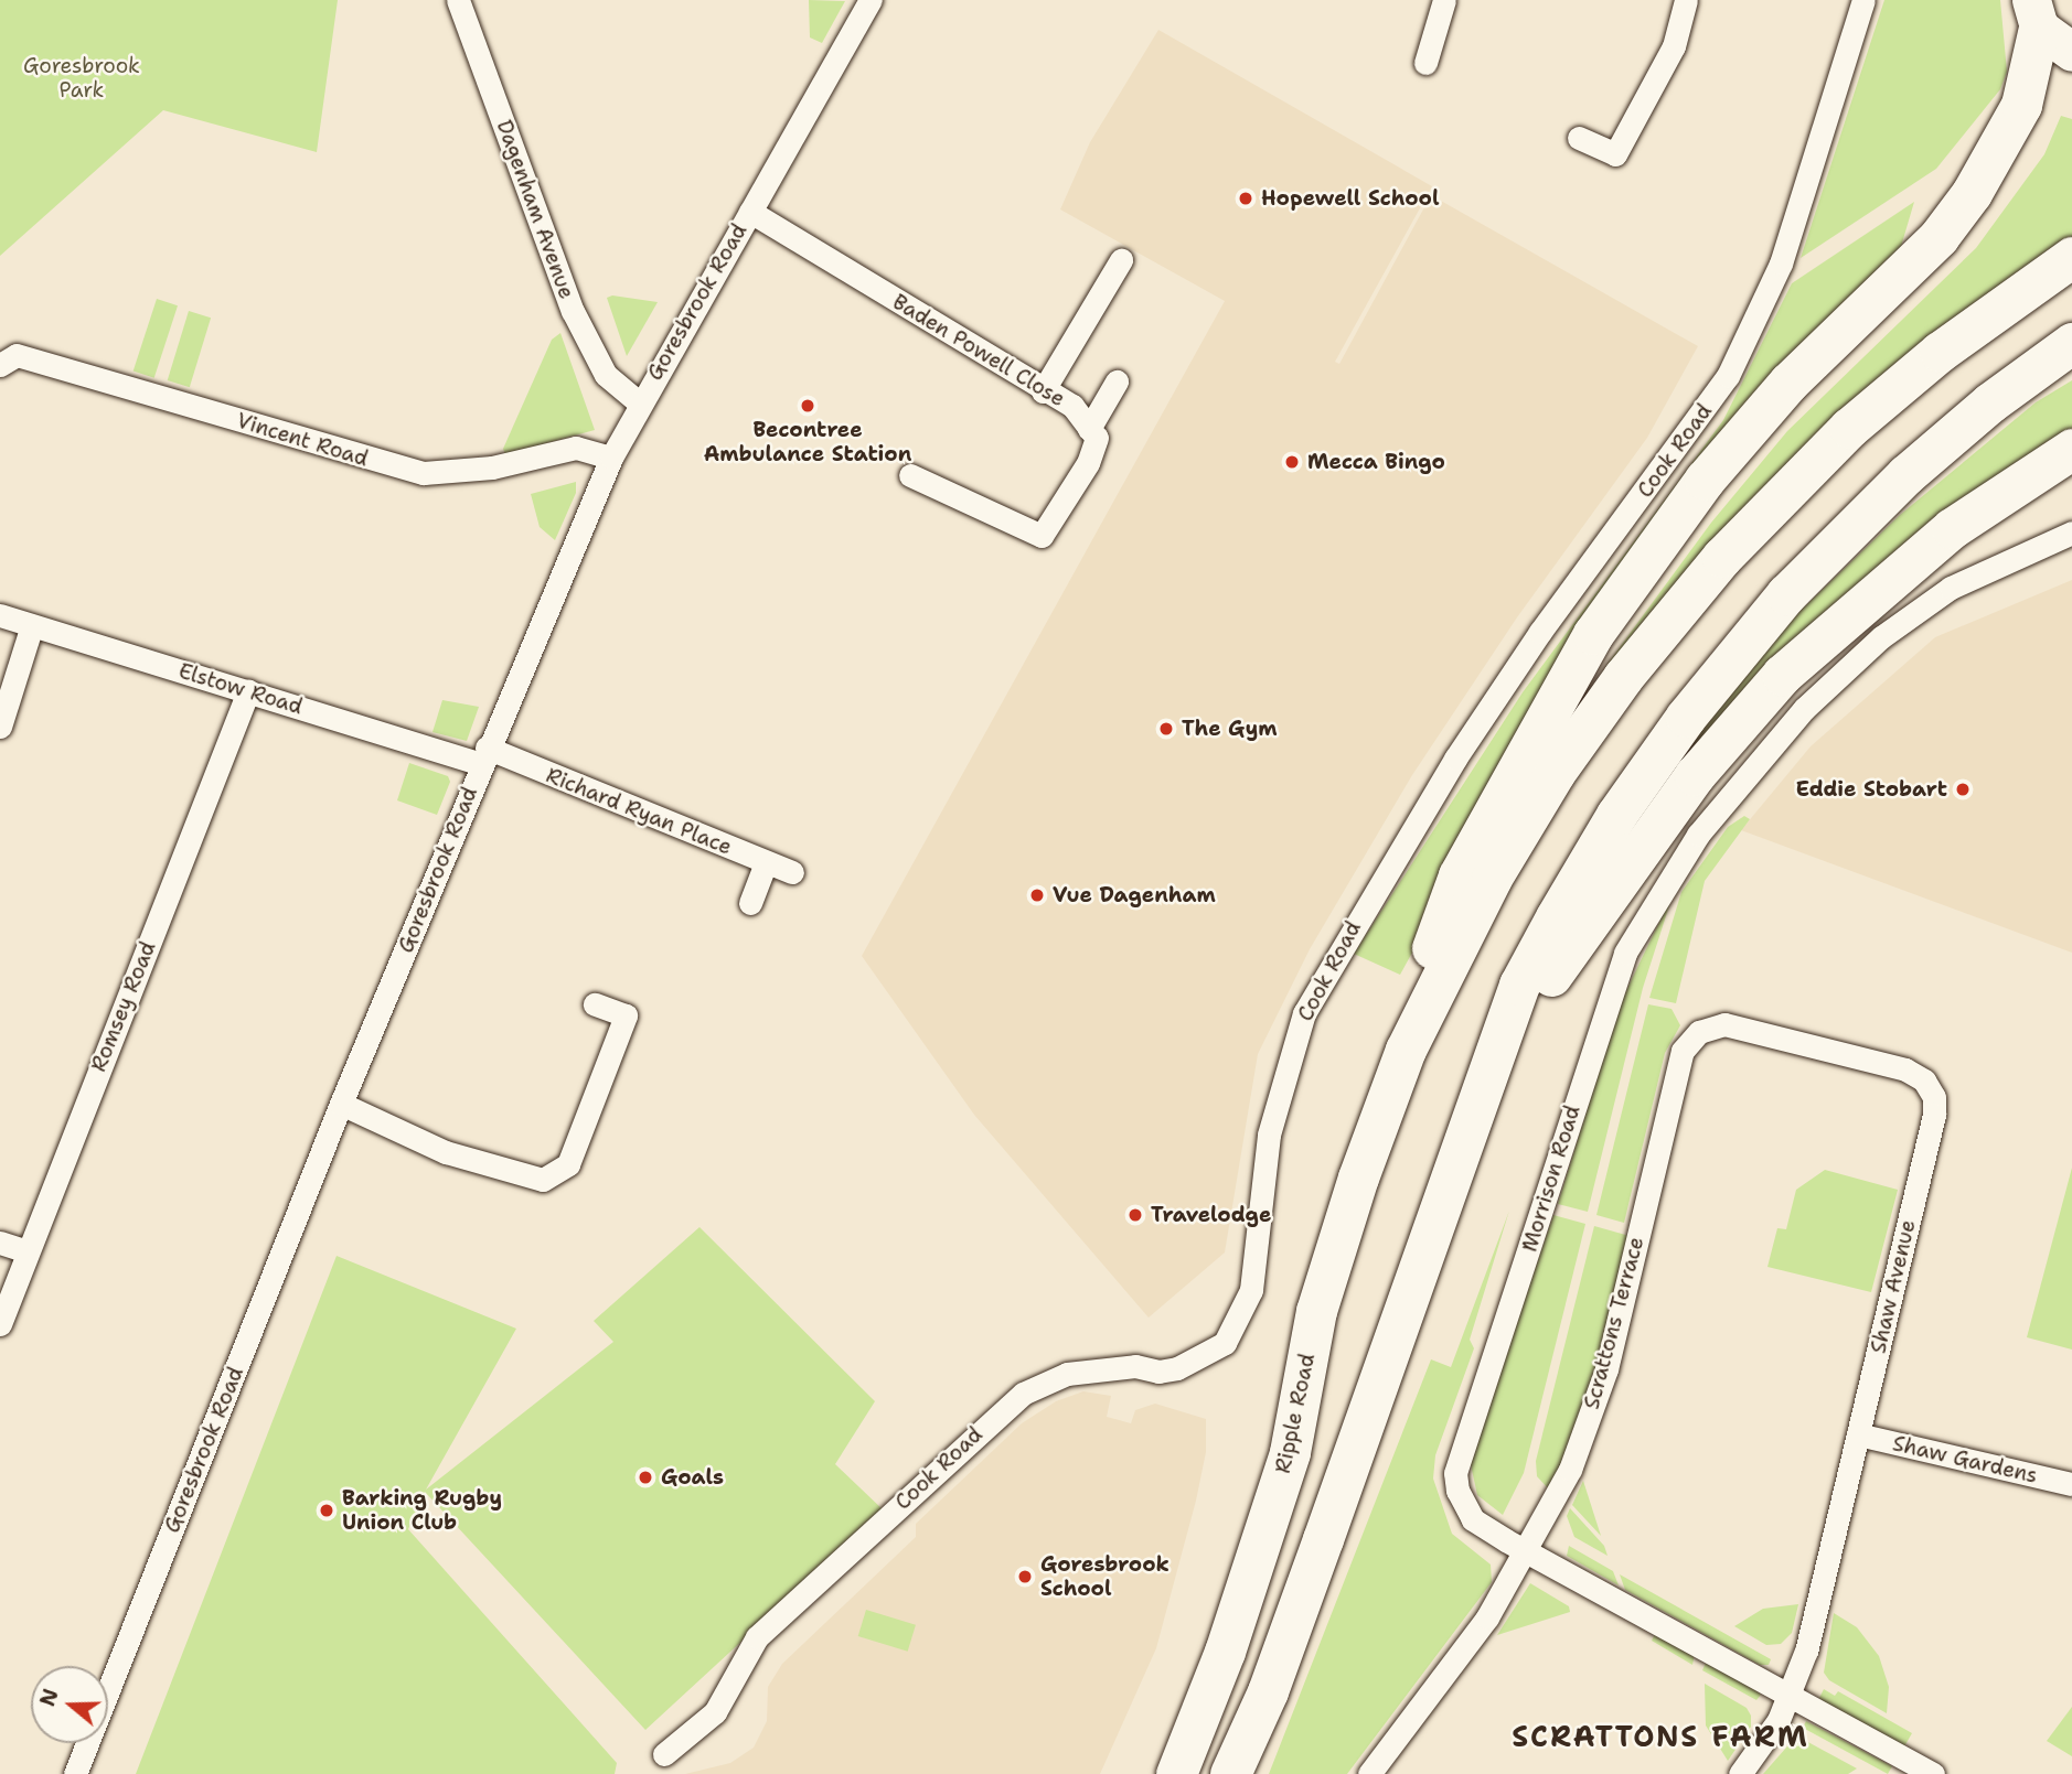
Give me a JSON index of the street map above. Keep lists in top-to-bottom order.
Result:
{
  "streets": {
    "highway": ["Ripple Road"],
    "street": [
      "Dagenham Avenue",
      "Goresbrook Road",
      "Baden Powell Close",
      "Vincent Road",
      "Cook Road",
      "Elstow Road",
      "Richard Ryan Place",
      "Romsey Road",
      "Morrison Road",
      "Shaw Avenue",
      "Scrattons Terrace",
      "Shaw Gardens"
    ]
  },
  "crossings": [
    ["Dagenham Avenue", "Goresbrook Road"],
    ["Goresbrook Road", "Baden Powell Close"],
    ["Goresbrook Road", "Vincent Road"],
    ["Goresbrook Road", "Elstow Road"],
    ["Goresbrook Road", "Richard Ryan Place"],
    ["Elstow Road", "Richard Ryan Place"],
    ["Elstow Road", "Romsey Road"],
    ["Morrison Road", "Shaw Avenue"],
    ["Morrison Road", "Scrattons Terrace"],
    ["Shaw Avenue", "Scrattons Terrace"],
    ["Shaw Avenue", "Shaw Gardens"]
  ],
  "districts": ["SCRATTONS FARM"],
  "parks": ["Goresbrook Park"],
  "places": [
    "Hopewell School",
    "Becontree Ambulance Station",
    "Mecca Bingo",
    "The Gym",
    "Eddie Stobart",
    "Vue Dagenham",
    "Travelodge",
    "Goals",
    "Barking Rugby Union Club",
    "Goresbrook School"
  ],
  "north": "left"
}
